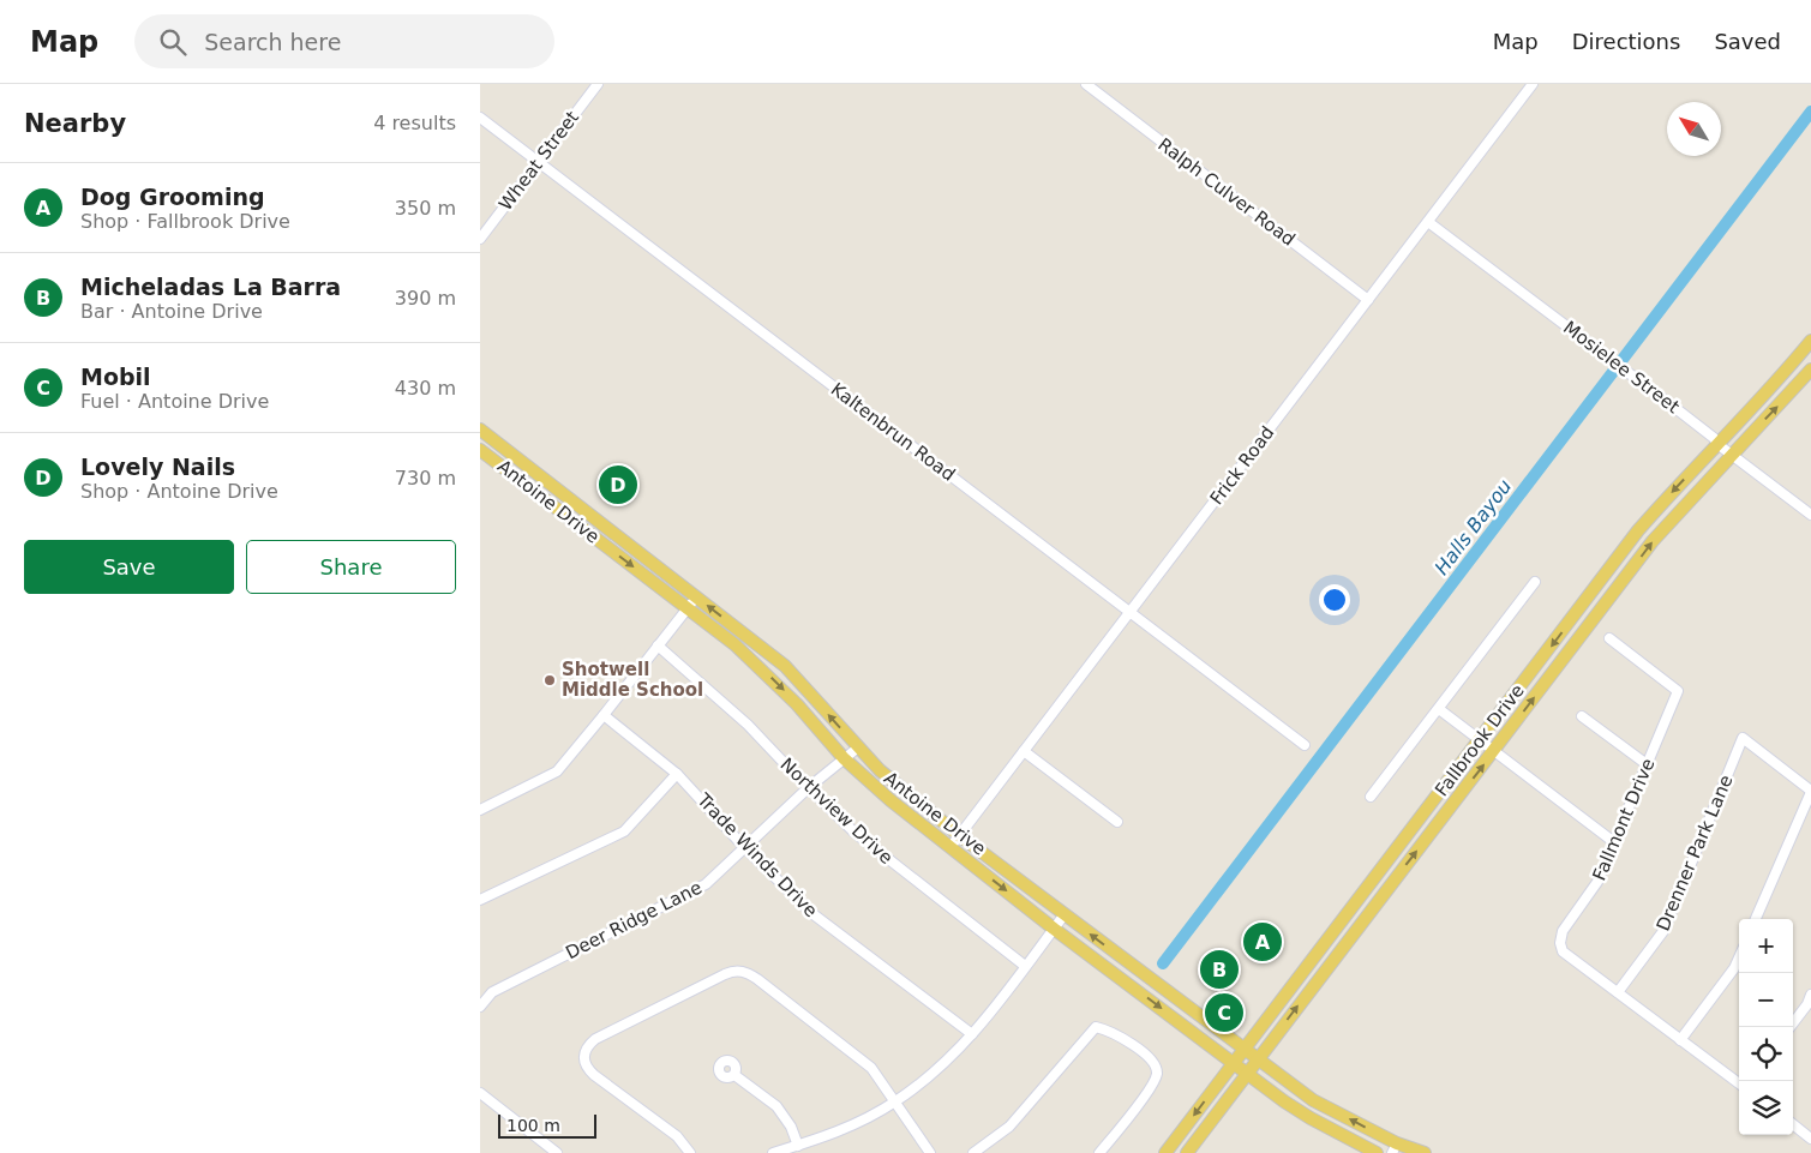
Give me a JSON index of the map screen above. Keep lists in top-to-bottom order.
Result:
{
  "streets": {
    "main road": ["Antoine Drive", "Fallbrook Drive"],
    "street": [
      "Wheat Street",
      "Ralph Culver Road",
      "Mosielee Street",
      "Kaltenbrun Road",
      "Frick Road",
      "Northview Drive",
      "Fallmont Drive",
      "Drenner Park Lane",
      "Trade Winds Drive",
      "Deer Ridge Lane"
    ]
  },
  "crossings": [
    ["Wheat Street", "Kaltenbrun Road"],
    ["Ralph Culver Road", "Frick Road"],
    ["Mosielee Street", "Frick Road"],
    ["Mosielee Street", "Fallbrook Drive"],
    ["Kaltenbrun Road", "Frick Road"],
    ["Frick Road", "Antoine Drive"],
    ["Antoine Drive", "Fallbrook Drive"],
    ["Antoine Drive", "Deer Ridge Lane"],
    ["Northview Drive", "Deer Ridge Lane"],
    ["Fallmont Drive", "Drenner Park Lane"],
    ["Trade Winds Drive", "Deer Ridge Lane"]
  ],
  "water": ["Halls Bayou"],
  "places": ["Shotwell Middle School"],
  "scale_bar": "100 m",
  "north": "top left",
  "page": {
    "header": "Map",
    "search": "Search here",
    "nav": ["Map", "Directions", "Saved"],
    "heading": ["Nearby", "4 results"],
    "list": [
      {
        "mark": "A",
        "name": "Dog Grooming",
        "note": "Shop · Fallbrook Drive",
        "value": "350 m"
      },
      {
        "mark": "B",
        "name": "Micheladas La Barra",
        "note": "Bar · Antoine Drive",
        "value": "390 m"
      },
      {
        "mark": "C",
        "name": "Mobil",
        "note": "Fuel · Antoine Drive",
        "value": "430 m"
      },
      {
        "mark": "D",
        "name": "Lovely Nails",
        "note": "Shop · Antoine Drive",
        "value": "730 m"
      }
    ],
    "pins": [
      "D",
      "A",
      "B",
      "C"
    ],
    "buttons": ["Save", "Share"],
    "map_buttons": ["+", "−"],
    "scale": "100 m"
  }
}
